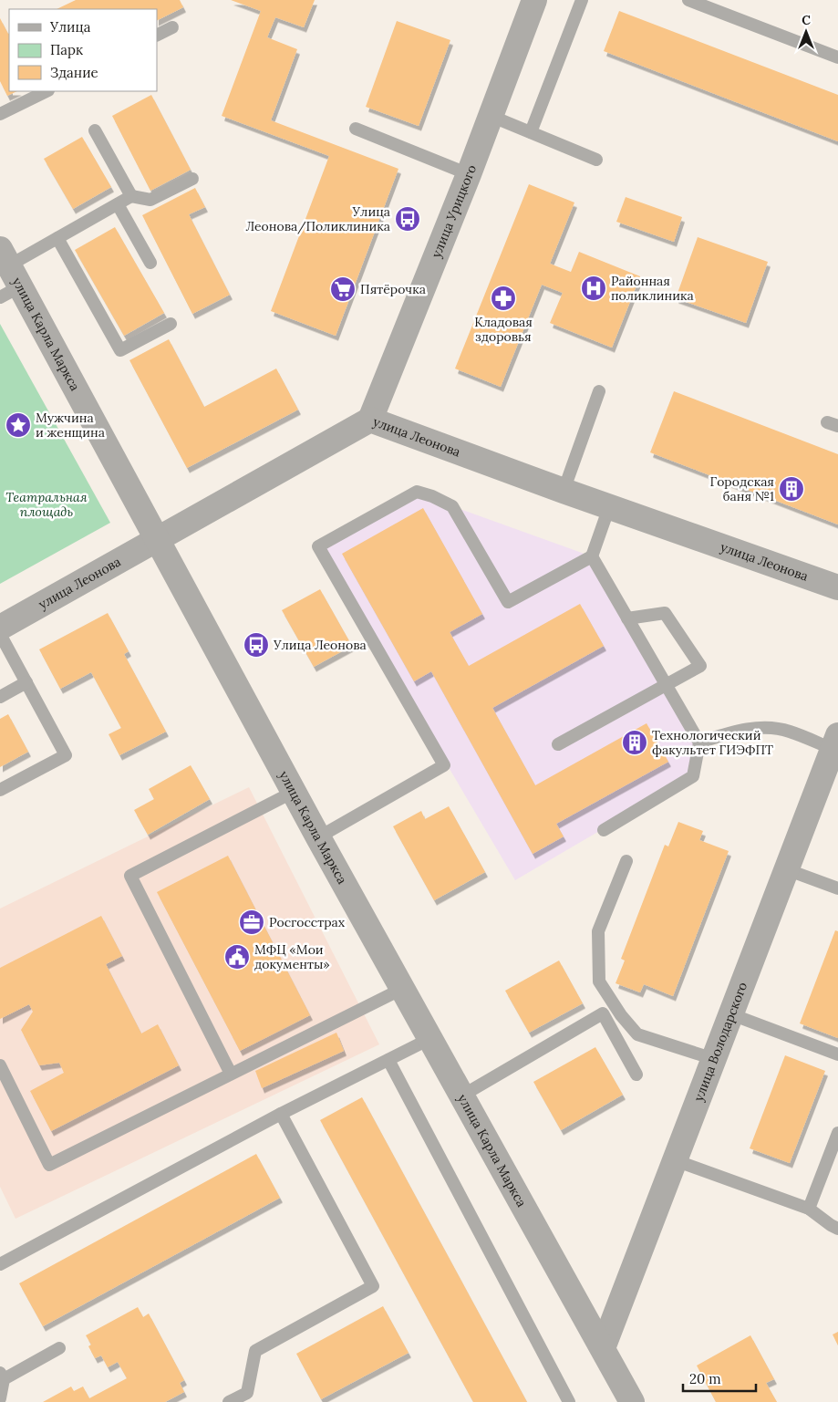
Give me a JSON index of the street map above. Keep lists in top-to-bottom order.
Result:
{
  "streets": {
    "street": [
      "улица Урицкого",
      "улица Карла Маркса",
      "улица Леонова",
      "улица Володарского"
    ]
  },
  "crossings": [
    ["улица Урицкого", "улица Леонова"],
    ["улица Карла Маркса", "улица Леонова"],
    ["улица Карла Маркса", "улица Володарского"]
  ],
  "parks": ["Театральная площадь"],
  "places": {
    "bus stop": ["Улица Леонова/Поликлиника", "Улица Леонова"],
    "hospital": ["Районная поликлиника"],
    "supermarket": ["Пятёрочка"],
    "pharmacy": ["Кладовая здоровья"],
    "place": ["Мужчина и женщина"],
    "building": ["Городская баня №1", "Технологический факультет ГИЭФПТ"],
    "office": ["Росгосстрах"],
    "public building": ["МФЦ «Мои документы»"]
  },
  "legend": ["Улица", "Парк", "Здание"],
  "scale_bar": "20 m",
  "north": "top"
}
